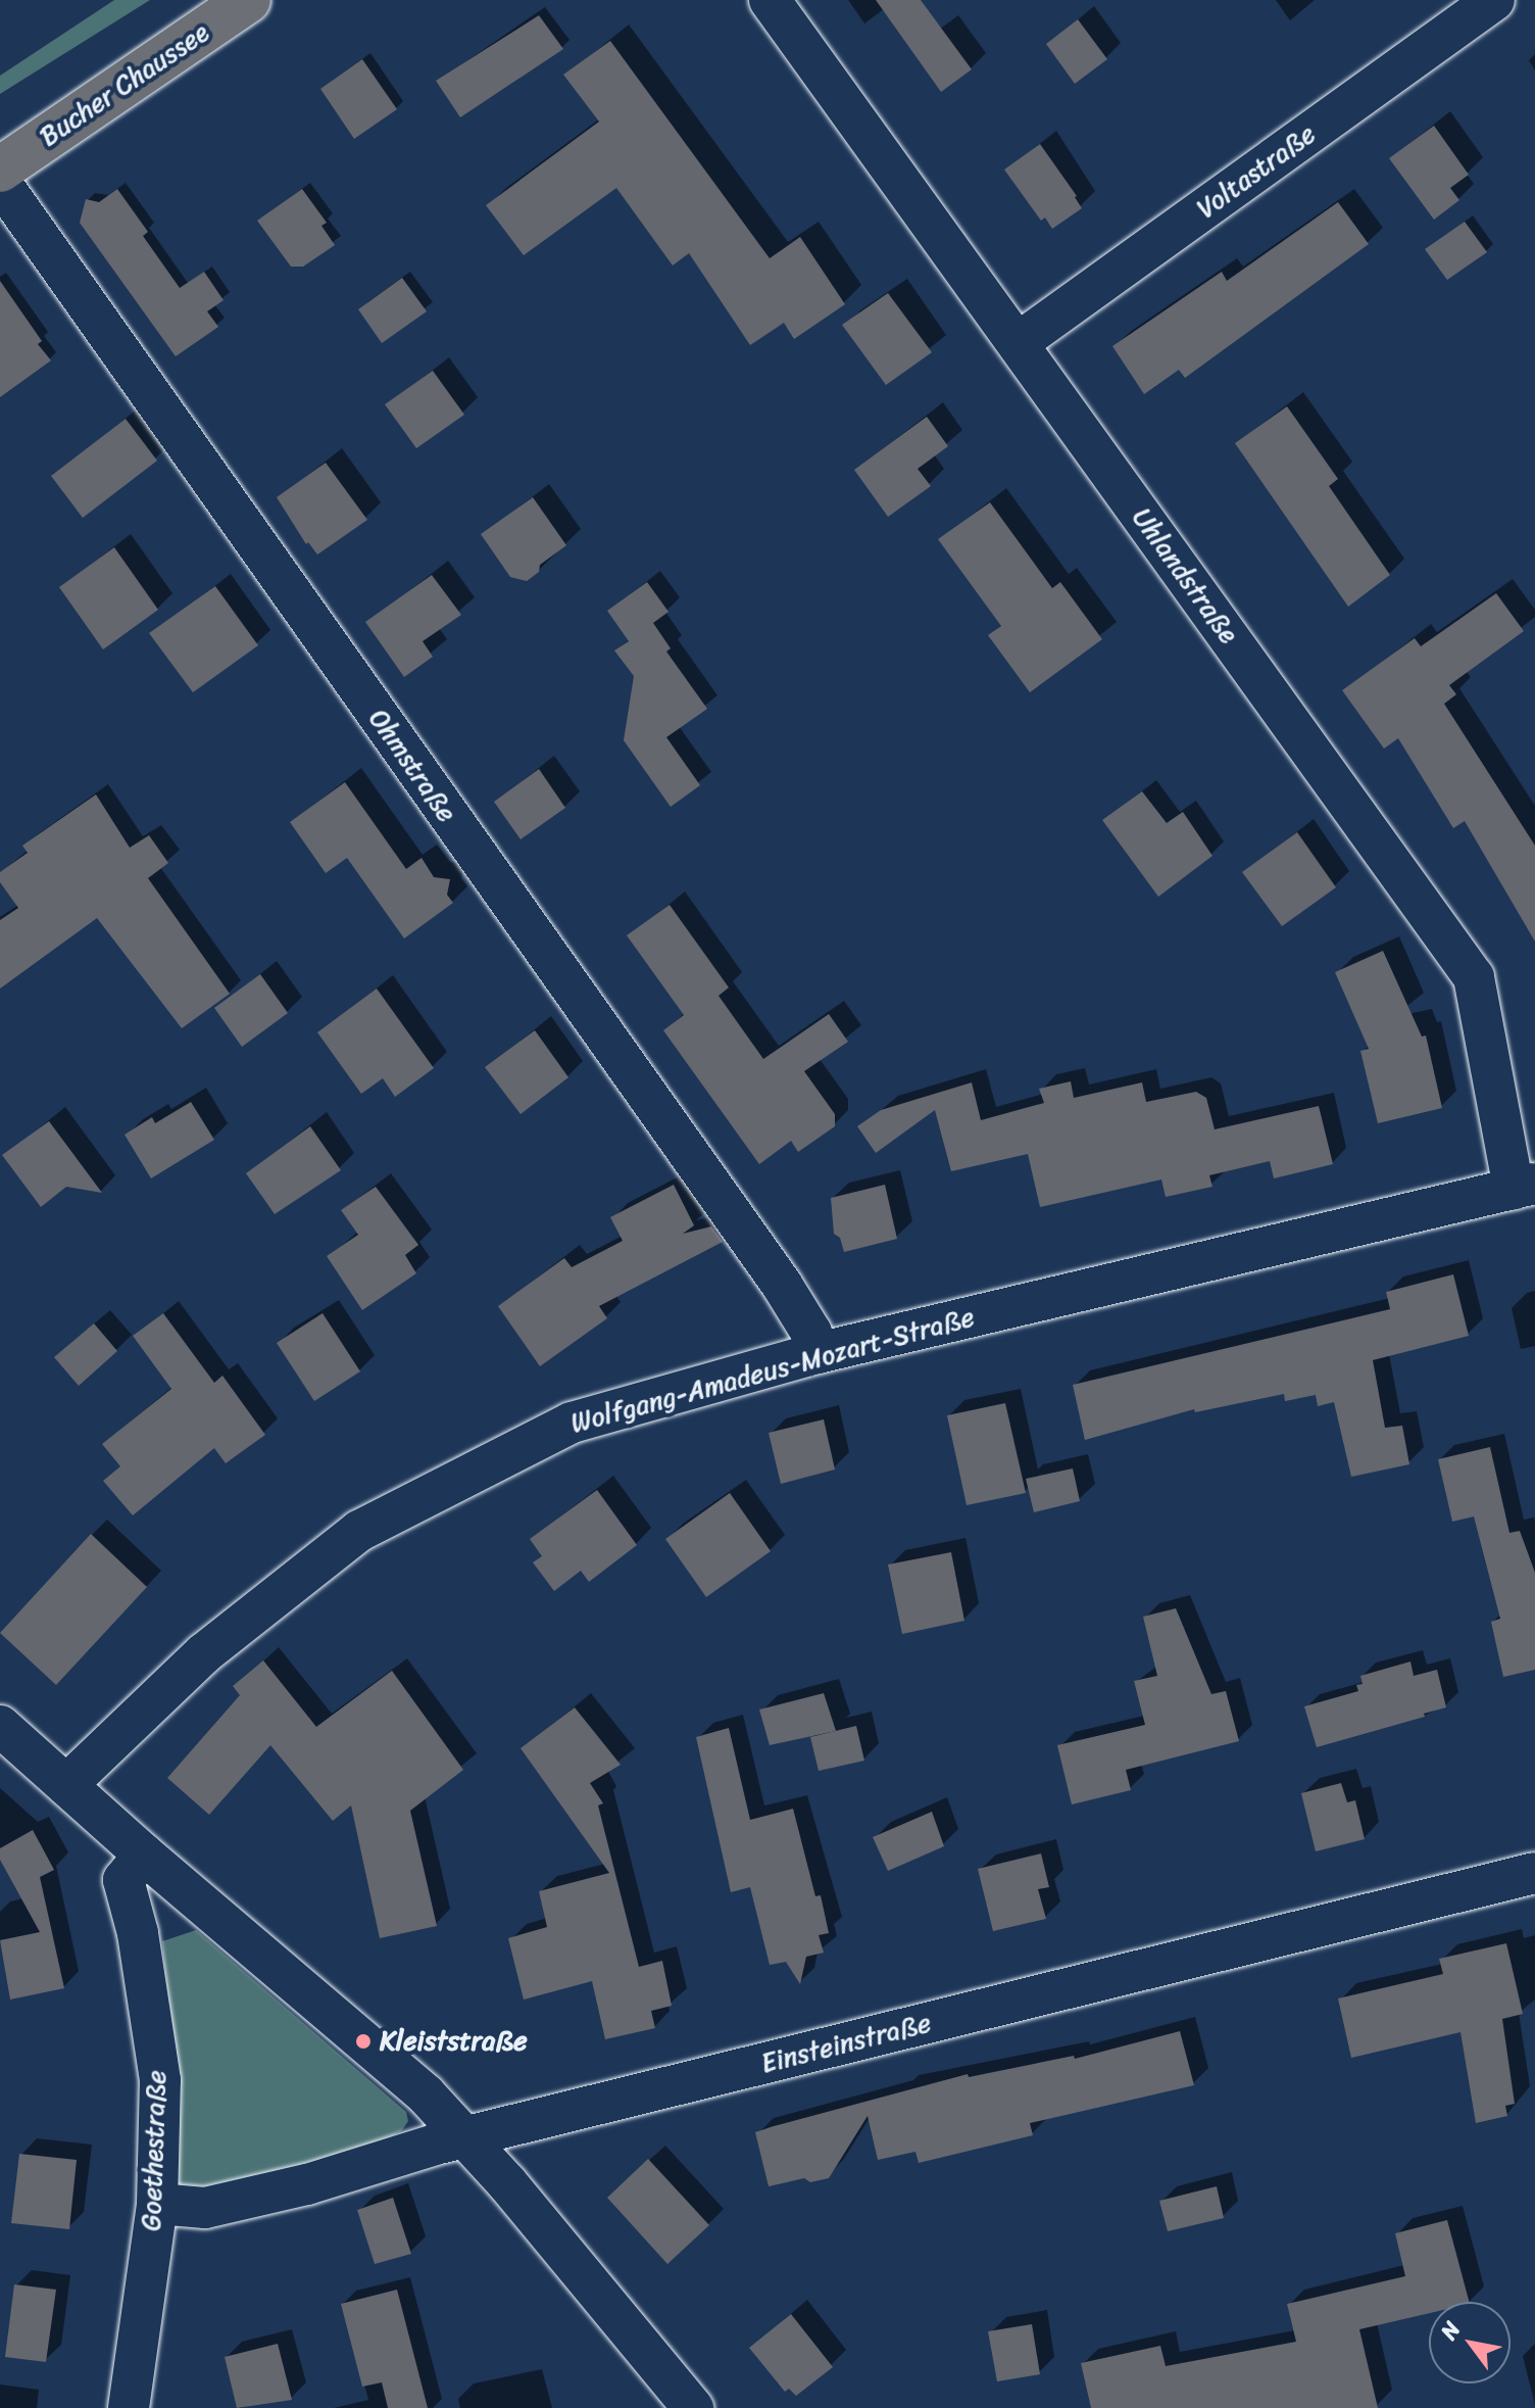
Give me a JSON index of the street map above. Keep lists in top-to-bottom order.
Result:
{
  "streets": {
    "main road": ["Bucher Chaussee"],
    "street": [
      "Voltastraße",
      "Uhlandstraße",
      "Ohmstraße",
      "Wolfgang-Amadeus-Mozart-Straße",
      "Einsteinstraße",
      "Goethestraße"
    ]
  },
  "crossings": [
    ["Voltastraße", "Uhlandstraße"],
    ["Uhlandstraße", "Wolfgang-Amadeus-Mozart-Straße"],
    ["Ohmstraße", "Wolfgang-Amadeus-Mozart-Straße"],
    ["Einsteinstraße", "Goethestraße"]
  ],
  "places": ["Kleiststraße"],
  "north": "top left"
}
